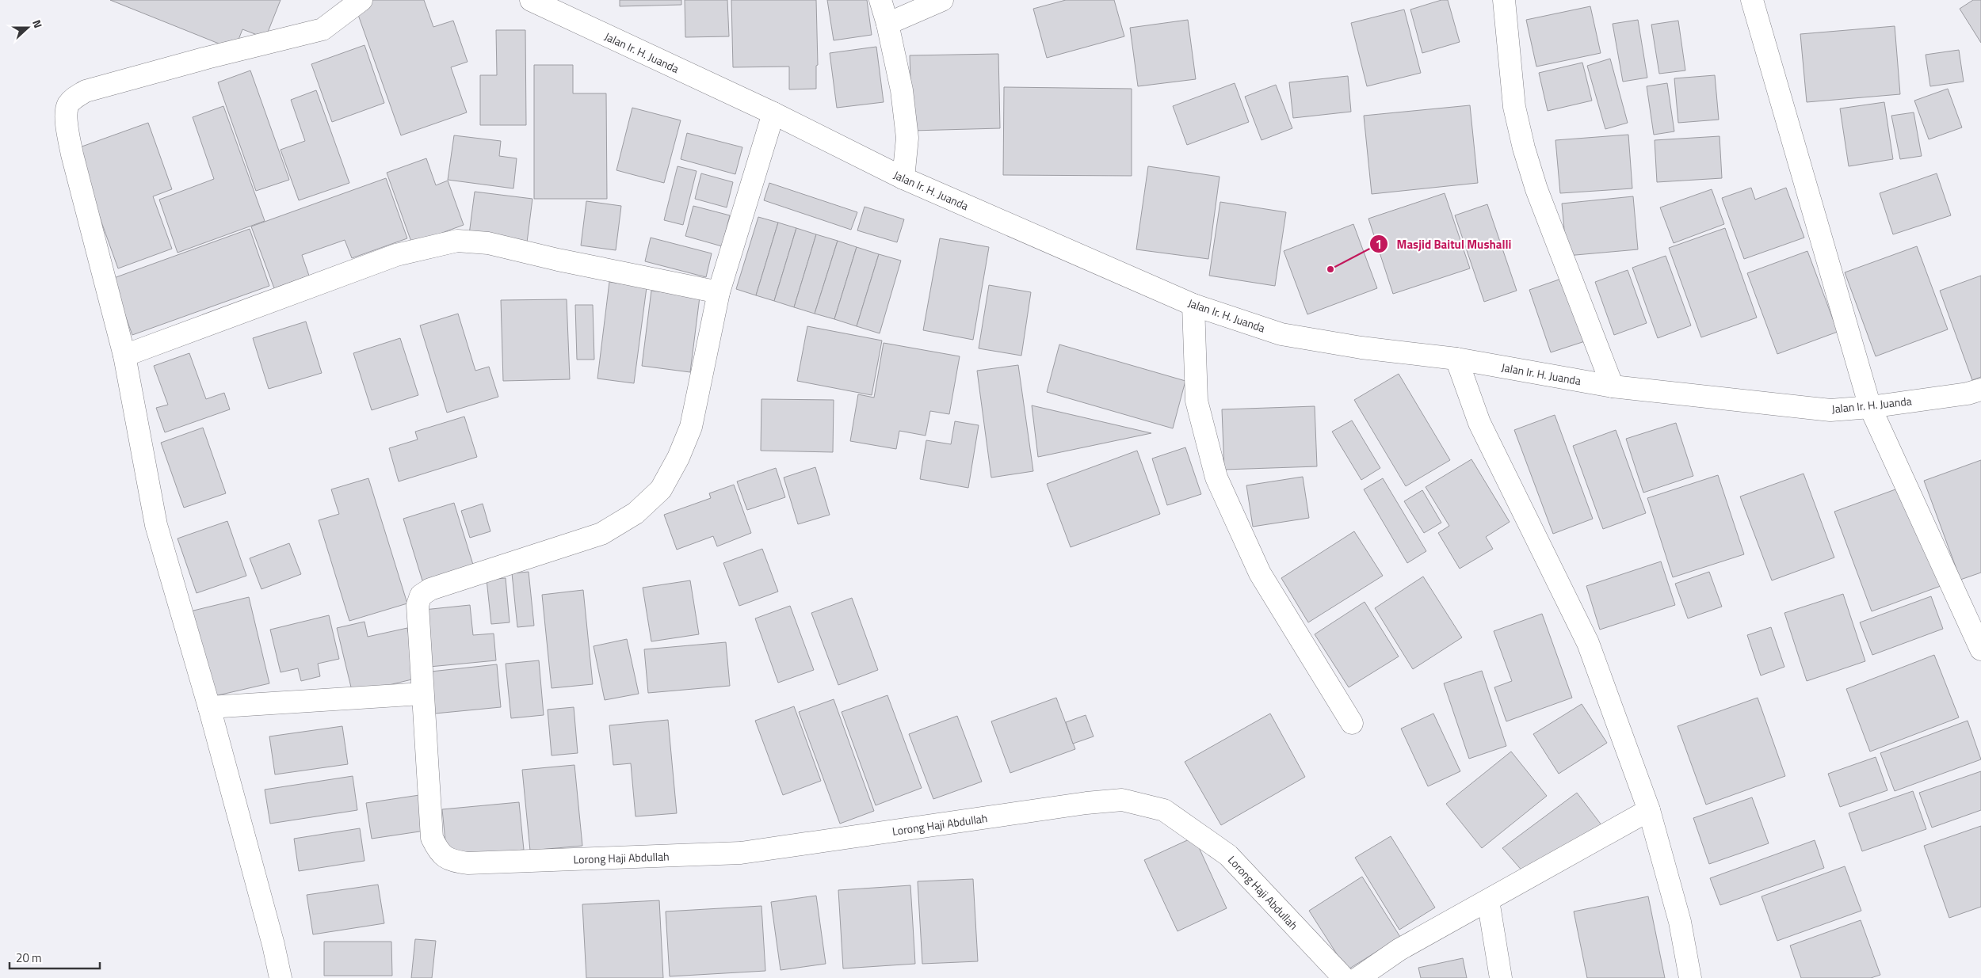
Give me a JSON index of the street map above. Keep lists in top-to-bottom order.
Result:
{
  "streets": {
    "street": ["Jalan Ir. H. Juanda", "Lorong Haji Abdullah"]
  },
  "places": ["Masjid Baitul Mushalli"],
  "scale_bar": "20 m",
  "north": "right"
}
